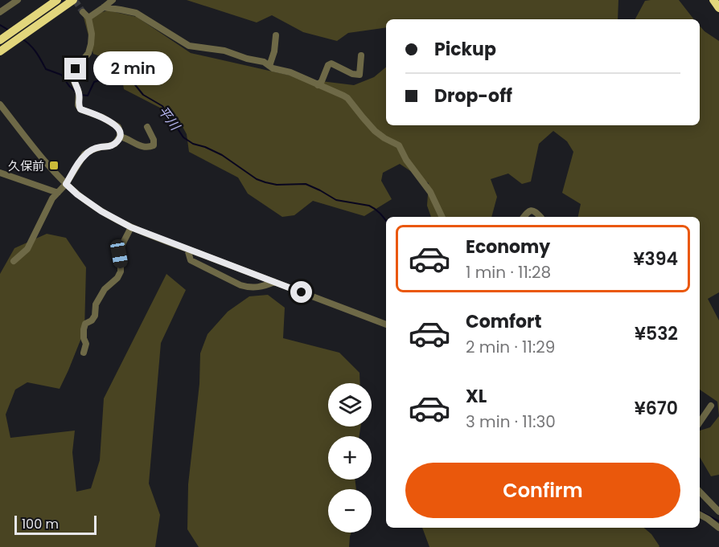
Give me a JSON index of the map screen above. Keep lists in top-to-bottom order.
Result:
{
  "water": ["平川"],
  "places": {
    "transit": ["久保前"]
  },
  "scale_bar": "100 m",
  "page": {
    "banner": ["Pickup", "Drop-off"],
    "bubble": "2 min",
    "list": [
      {
        "name": "Economy",
        "note": "1 min · 11:28",
        "value": "¥394"
      },
      {
        "name": "Comfort",
        "note": "2 min · 11:29",
        "value": "¥532"
      },
      {
        "name": "XL",
        "note": "3 min · 11:30",
        "value": "¥670"
      }
    ],
    "map_buttons": ["+", "−"],
    "buttons": "Confirm",
    "scale": "100 m"
  }
}
